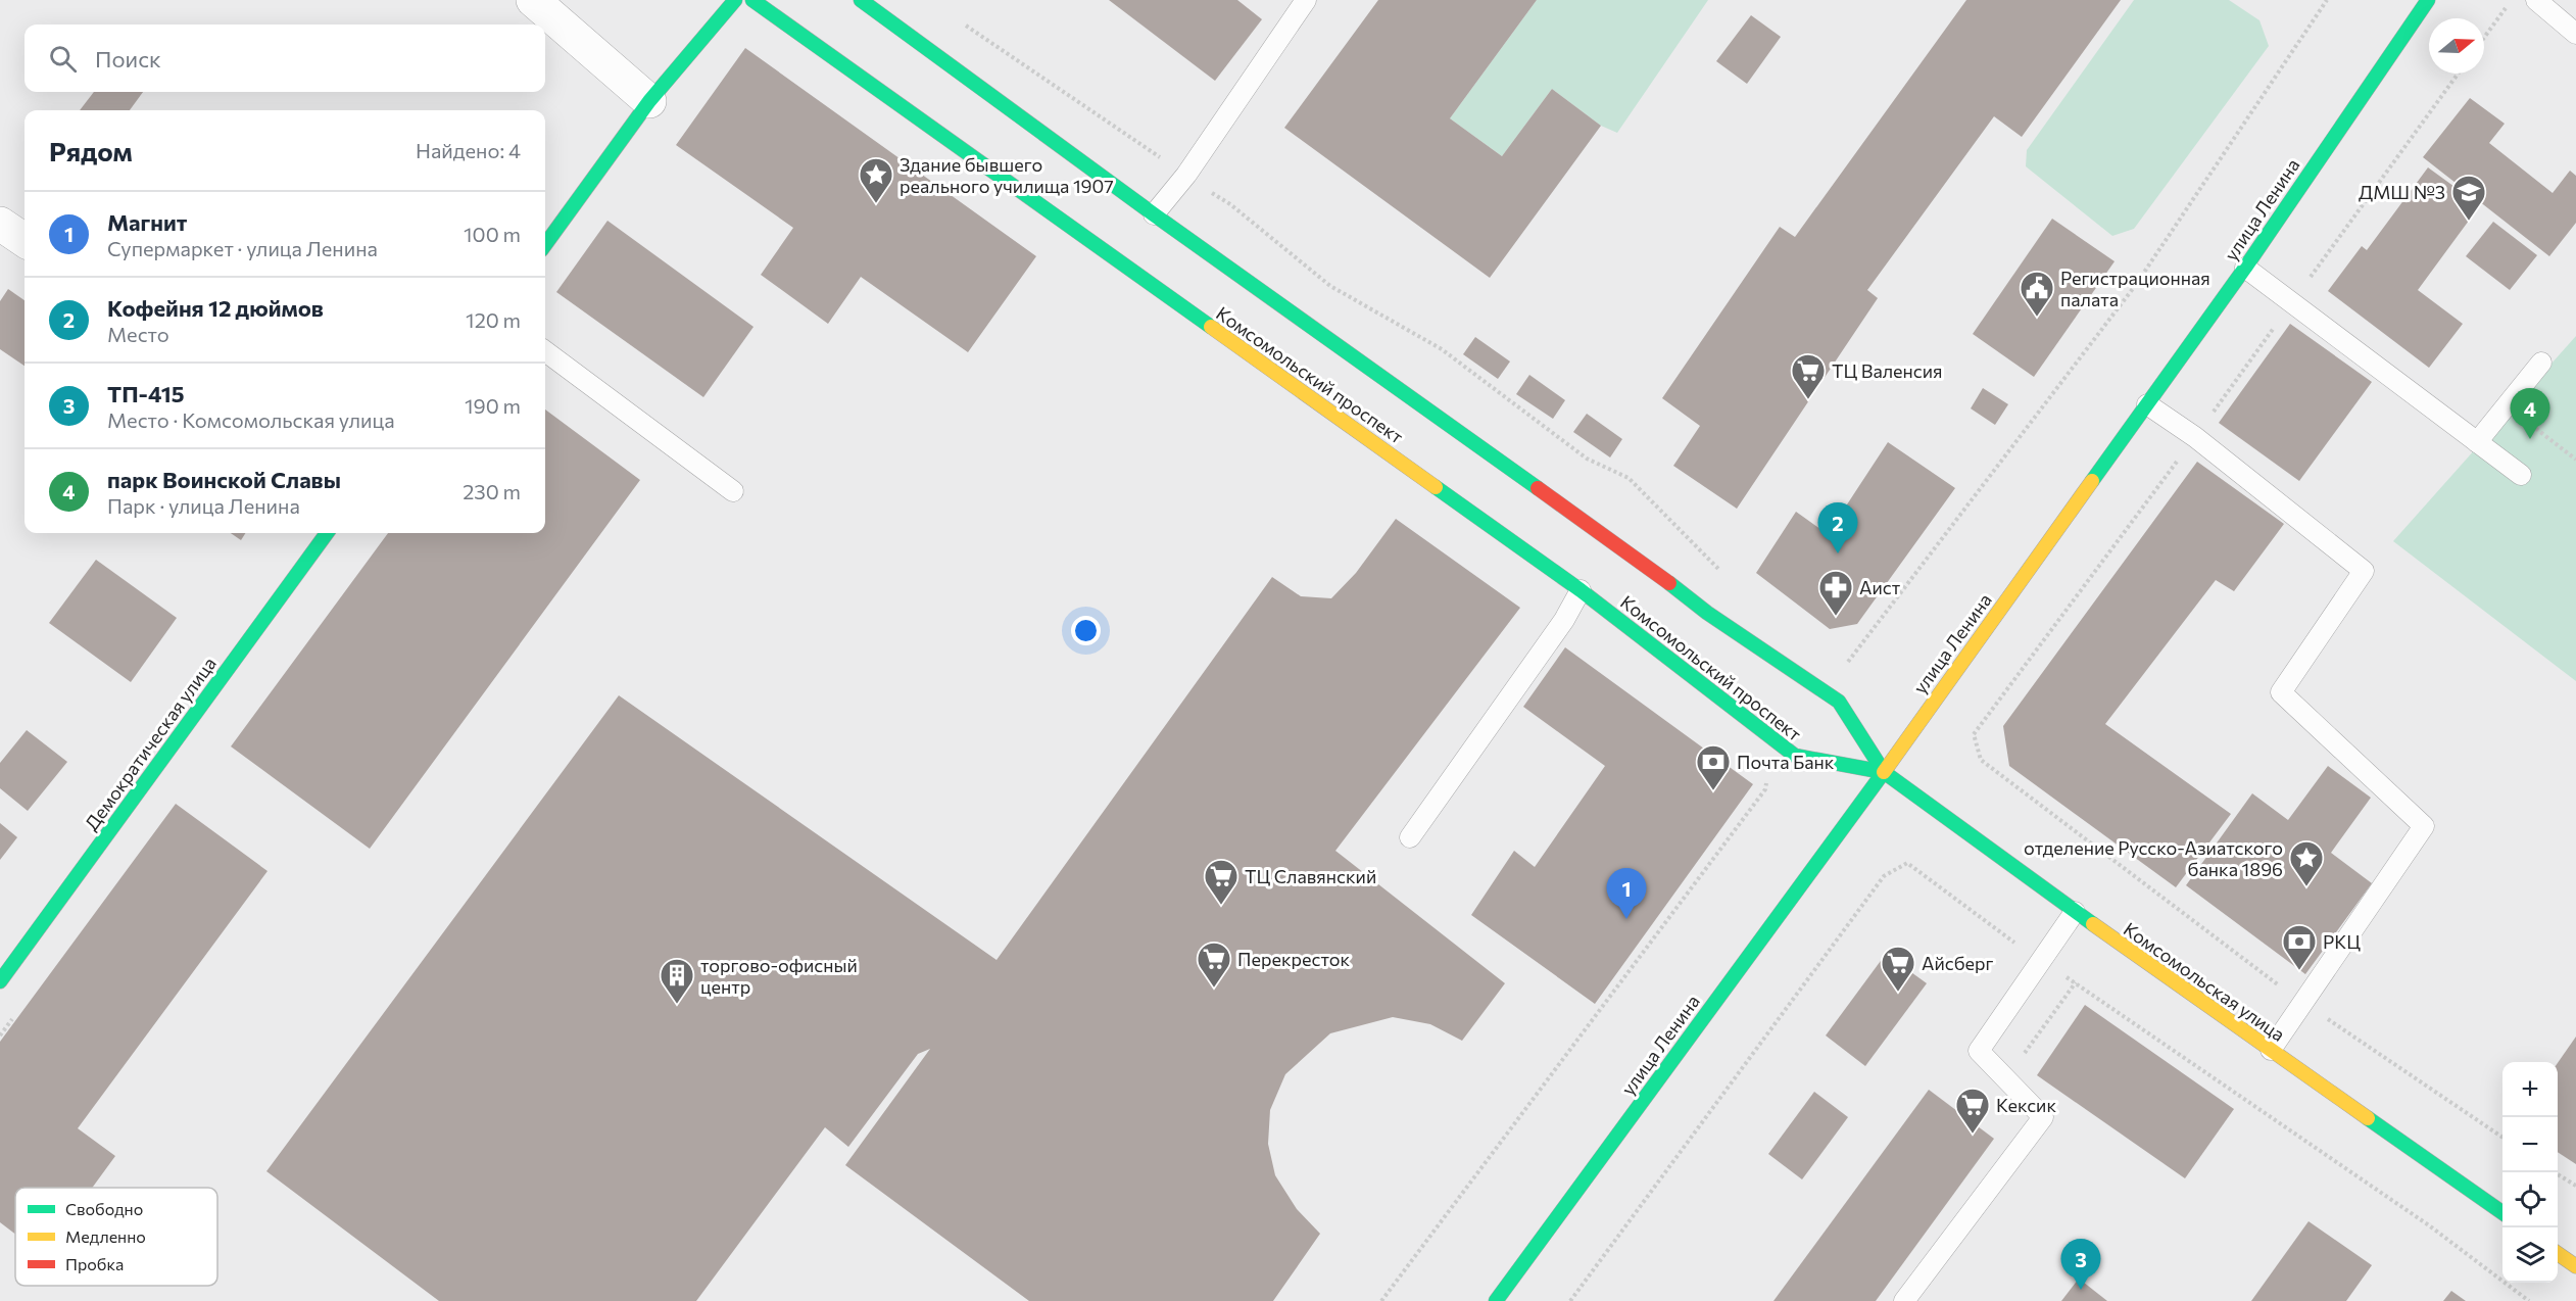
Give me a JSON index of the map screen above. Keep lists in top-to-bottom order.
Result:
{
  "streets": {
    "main road": [
      "улица Ленина",
      "Комсомольский проспект",
      "Демократическая улица",
      "Комсомольская улица"
    ]
  },
  "crossings": [
    ["улица Ленина", "Комсомольский проспект"],
    ["улица Ленина", "Комсомольская улица"],
    ["Комсомольский проспект", "Комсомольская улица"]
  ],
  "places": {
    "place": ["Здание бывшего реального училища 1907", "отделение Русско-Азиатского банка 1896"],
    "school or university": ["ДМШ №3"],
    "public building": ["Регистрационная палата"],
    "supermarket": [
      "ТЦ Валенсия",
      "ТЦ Славянский",
      "Перекресток",
      "Айсберг",
      "Кексик"
    ],
    "pharmacy": ["Аист"],
    "bank": ["Почта Банк", "РКЦ"],
    "building": ["торгово-офисный центр"]
  },
  "legend": ["Свободно", "Медленно", "Пробка"],
  "north": "right",
  "page": {
    "search": "Поиск",
    "heading": ["Рядом", "Найдено: 4"],
    "list": [
      {
        "mark": "1",
        "name": "Магнит",
        "note": "Супермаркет · улица Ленина",
        "value": "100 m"
      },
      {
        "mark": "2",
        "name": "Кофейня 12 дюймов",
        "note": "Место",
        "value": "120 m"
      },
      {
        "mark": "3",
        "name": "ТП-415",
        "note": "Место · Комсомольская улица",
        "value": "190 m"
      },
      {
        "mark": "4",
        "name": "парк Воинской Славы",
        "note": "Парк · улица Ленина",
        "value": "230 m"
      }
    ],
    "pins": [
      "4",
      "2",
      "1",
      "3"
    ],
    "map_buttons": ["+", "−"]
  }
}
